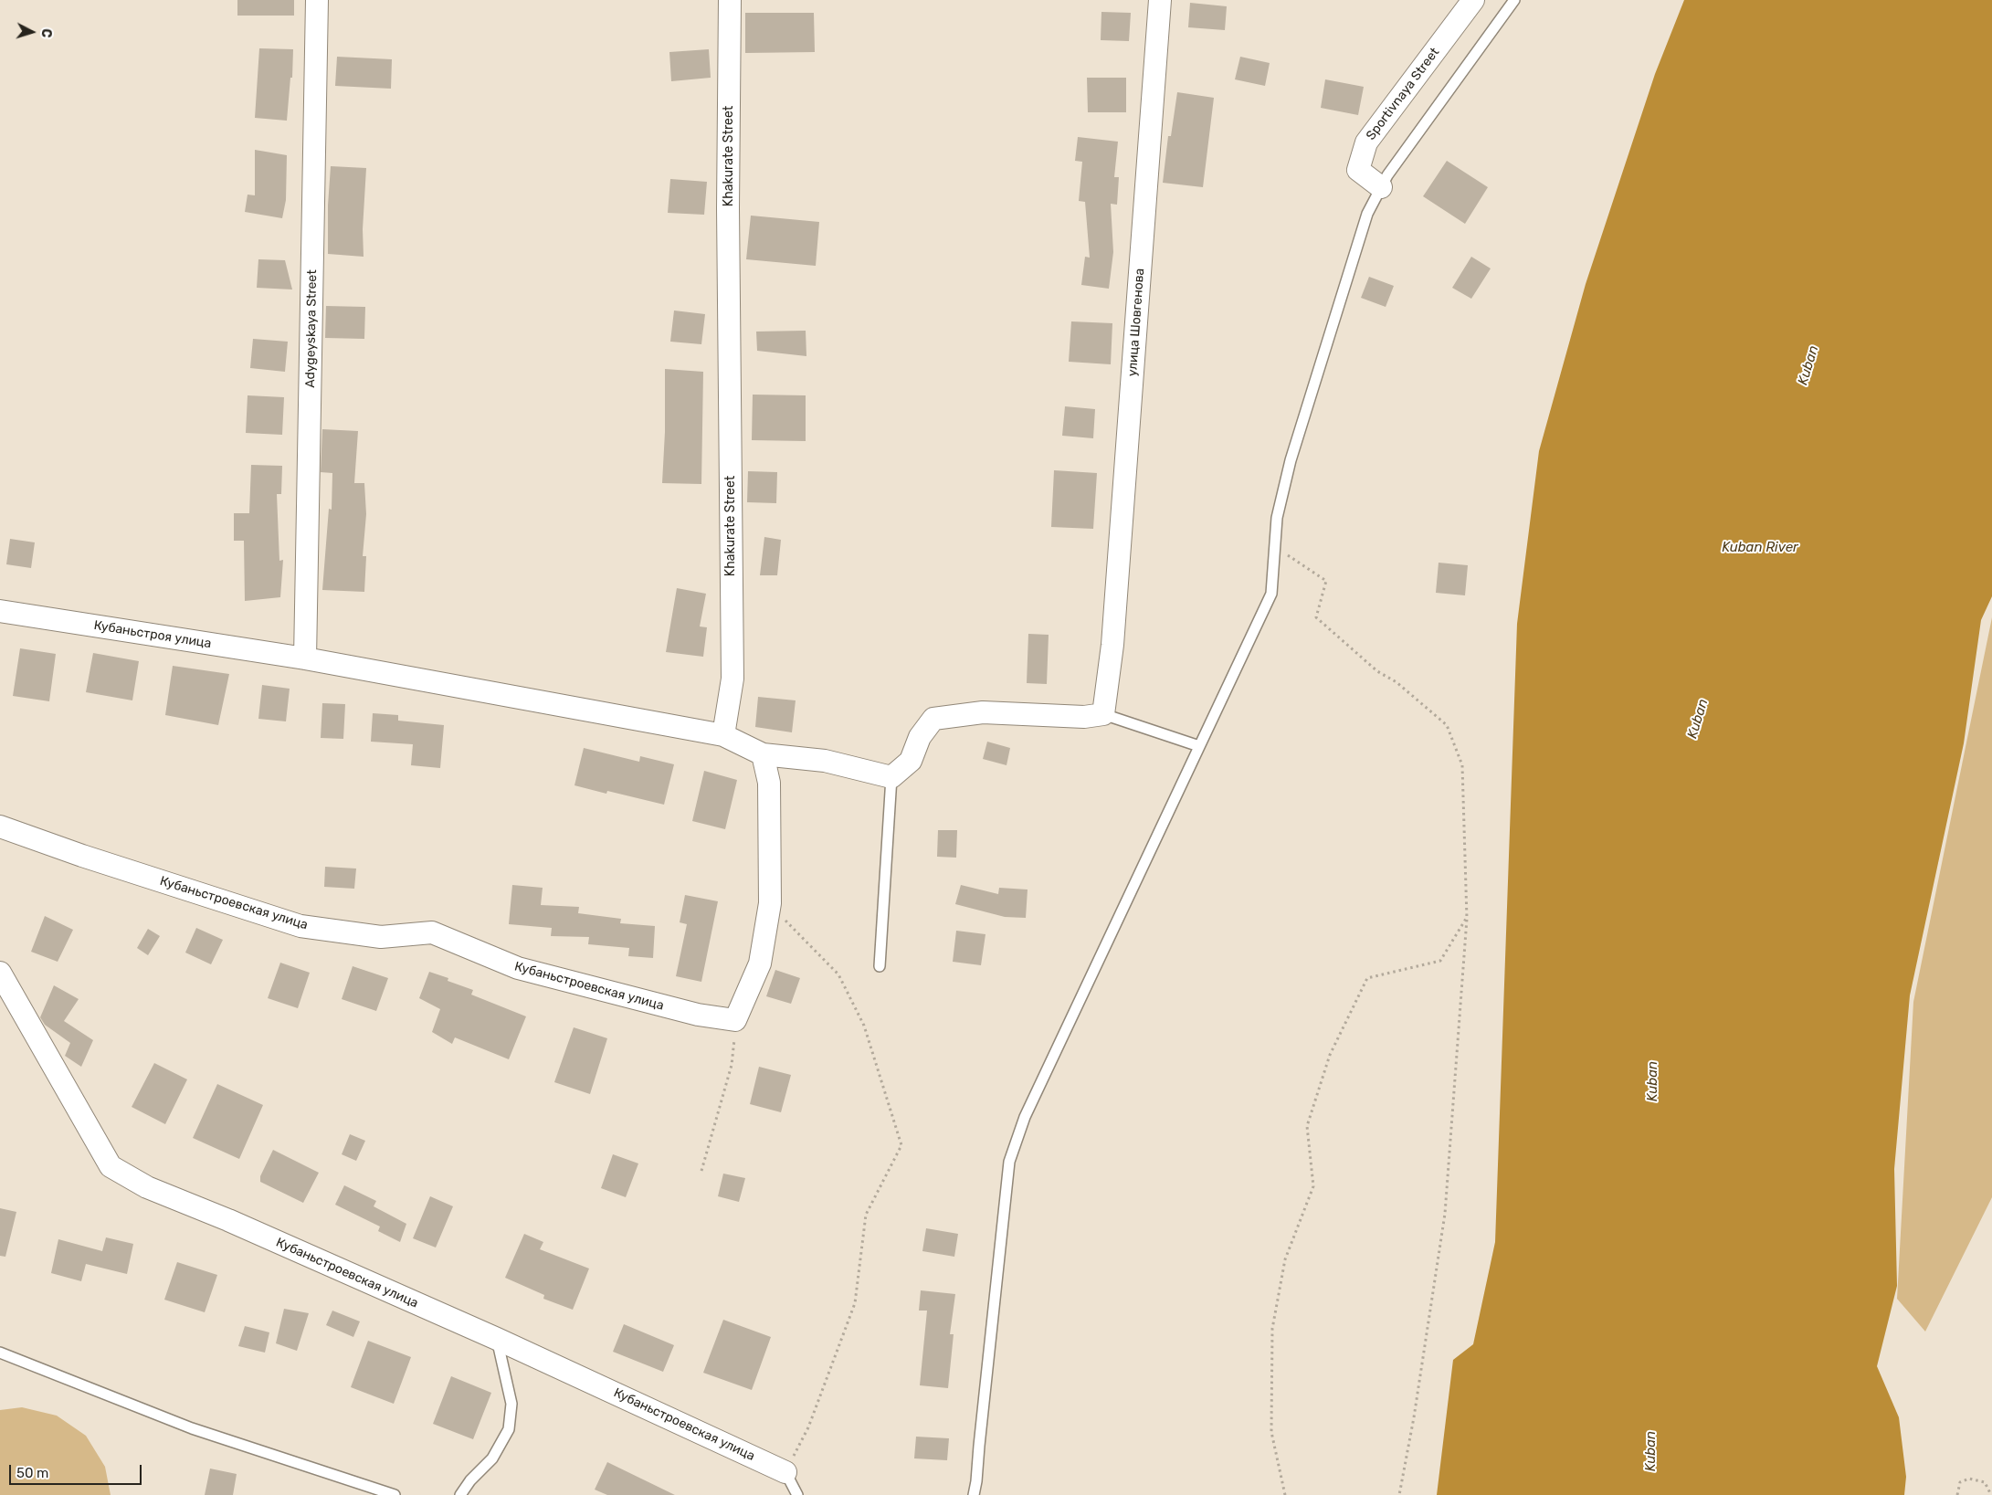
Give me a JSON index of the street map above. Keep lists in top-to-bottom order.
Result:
{
  "streets": {
    "street": [
      "Sportivnaya Street",
      "Khakurate Street",
      "улица Шовгенова",
      "Adygeyskaya Street",
      "Кубаньстроя улица",
      "Кубаньстроевская улица"
    ]
  },
  "crossings": [
    ["Khakurate Street", "Кубаньстроя улица"],
    ["Adygeyskaya Street", "Кубаньстроя улица"]
  ],
  "water": ["Kuban", "Kuban River"],
  "scale_bar": "50 m",
  "north": "right"
}
